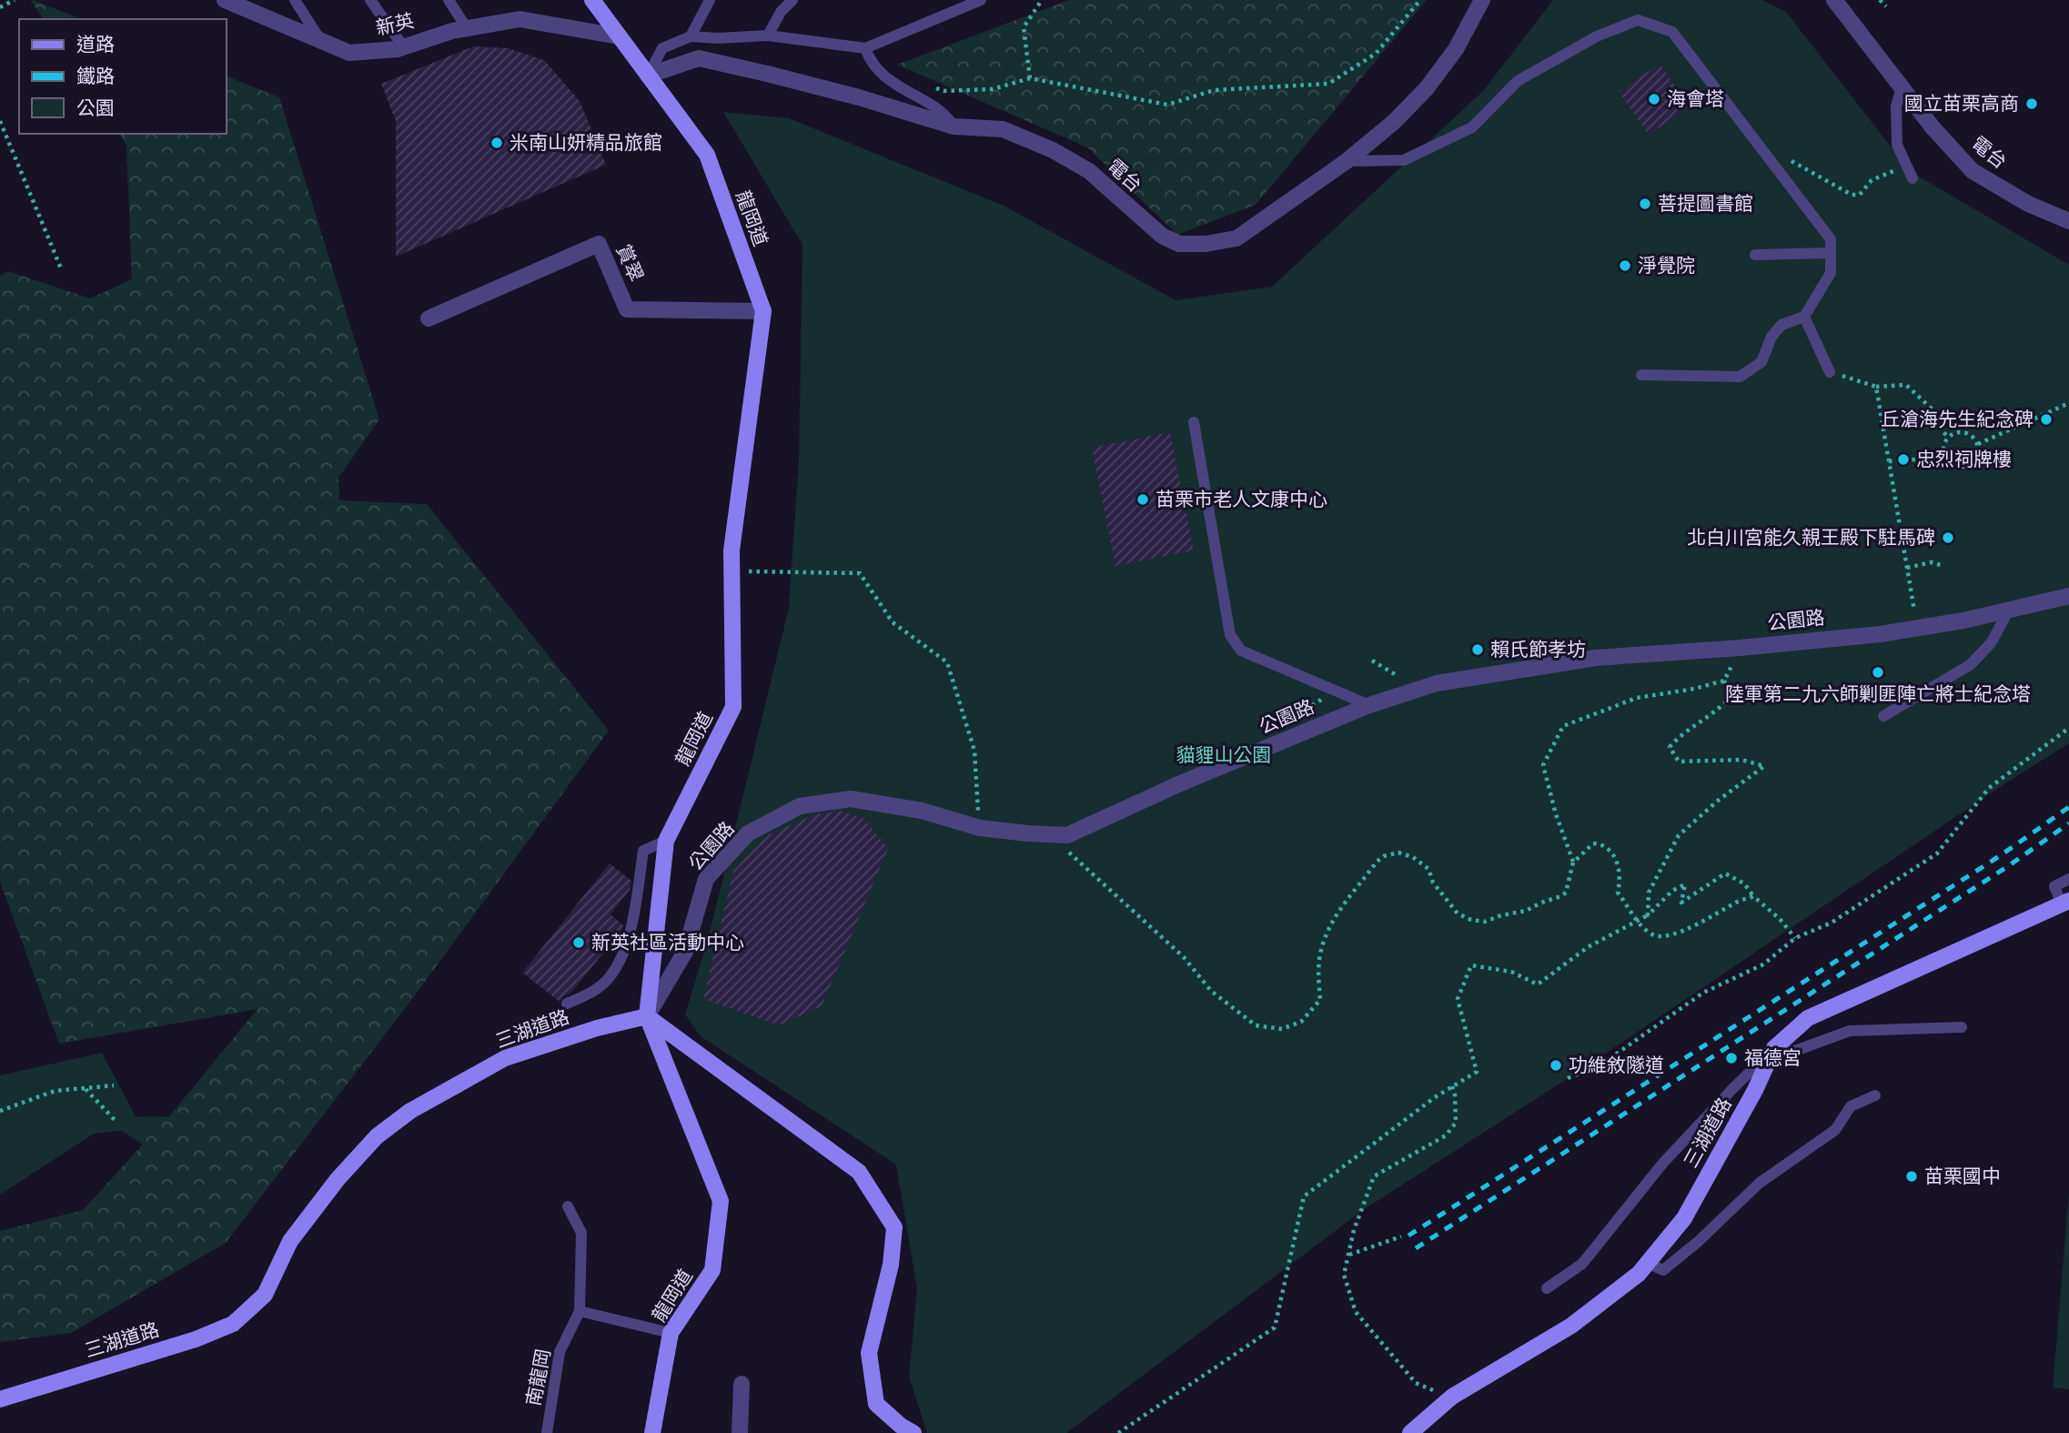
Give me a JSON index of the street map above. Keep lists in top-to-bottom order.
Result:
{
  "streets": {
    "street": [
      "新英",
      "電台",
      "龍岡道",
      "賞翠",
      "公園路",
      "三湖道路"
    ],
    "lane": ["南龍岡"]
  },
  "crossings": [
    ["新英", "龍岡道"],
    ["電台", "龍岡道"],
    ["龍岡道", "賞翠"],
    ["龍岡道", "公園路"],
    ["龍岡道", "三湖道路"],
    ["公園路", "三湖道路"]
  ],
  "parks": ["貓貍山公園"],
  "places": [
    "海會塔",
    "國立苗栗高商",
    "米南山妍精品旅館",
    "菩提圖書館",
    "淨覺院",
    "丘滄海先生紀念碑",
    "忠烈祠牌樓",
    "苗栗市老人文康中心",
    "北白川宮能久親王殿下駐馬碑",
    "賴氏節孝坊",
    "陸軍第二九六師剿匪陣亡將士紀念塔",
    "新英社區活動中心",
    "福德宮",
    "功維敘隧道",
    "苗栗國中"
  ],
  "legend": ["道路", "鐵路", "公園"]
}
